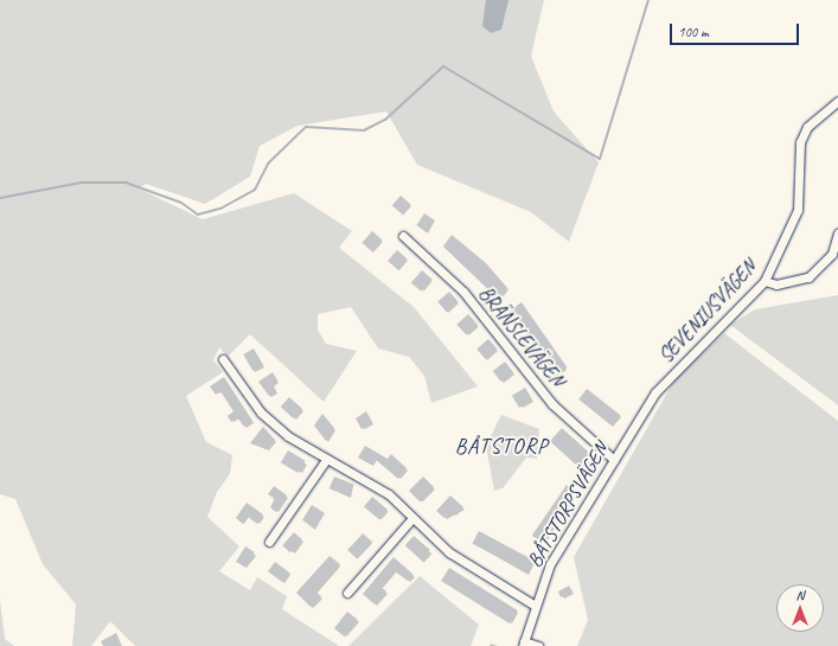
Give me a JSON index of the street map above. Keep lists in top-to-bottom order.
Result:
{
  "streets": {
    "street": ["SEVENIUSVÄGEN", "BRÄNSLEVÄGEN", "BÅTSTORPSVÄGEN"]
  },
  "crossings": [
    ["SEVENIUSVÄGEN", "BÅTSTORPSVÄGEN"],
    ["BRÄNSLEVÄGEN", "BÅTSTORPSVÄGEN"]
  ],
  "districts": ["BÅTSTORP"],
  "scale_bar": "100 m",
  "north": "top"
}
